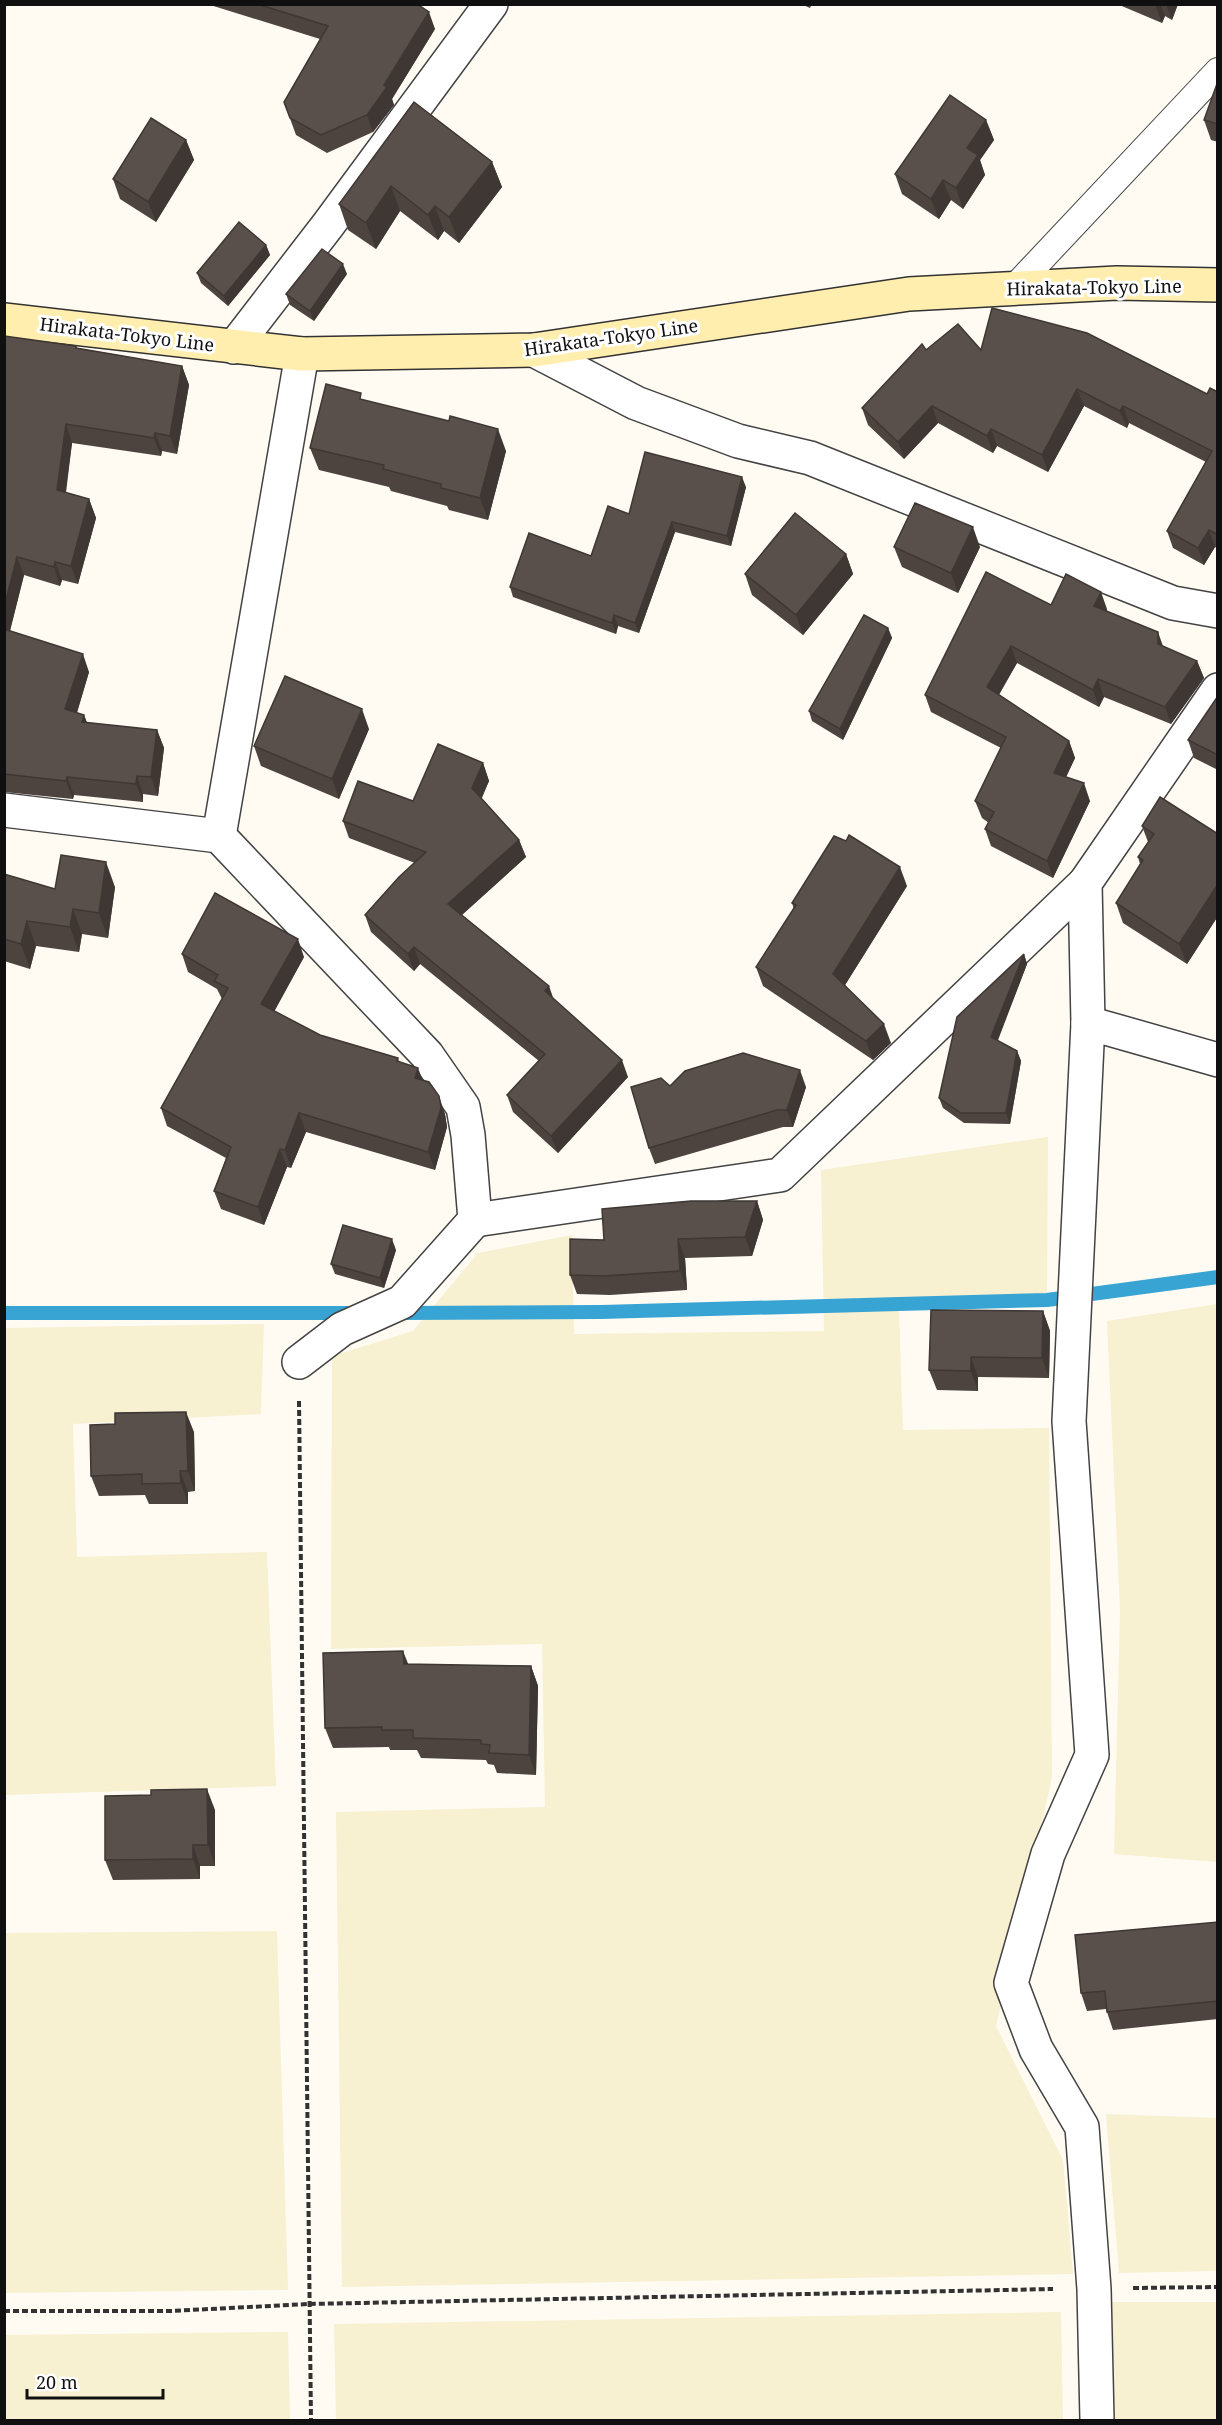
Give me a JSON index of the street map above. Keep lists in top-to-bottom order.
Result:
{
  "streets": {
    "main road": ["Hirakata-Tokyo Line"]
  },
  "scale_bar": "20 m"
}
